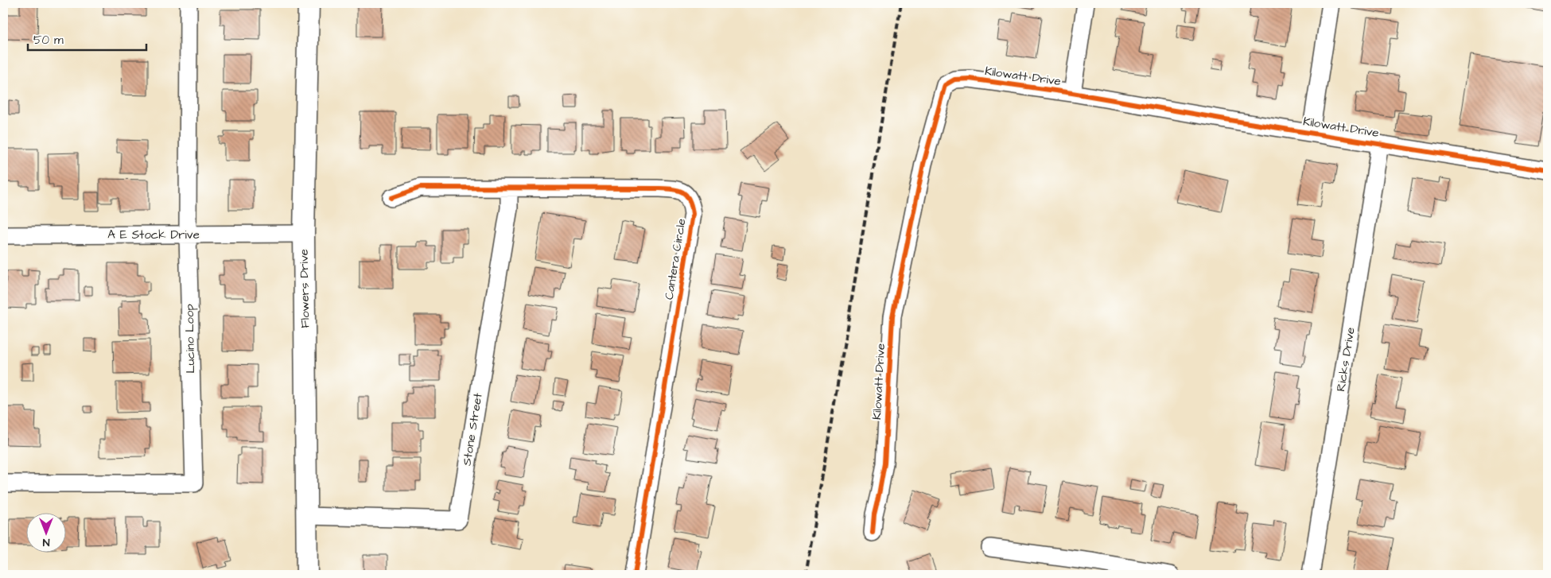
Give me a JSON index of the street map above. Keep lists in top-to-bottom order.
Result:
{
  "streets": {
    "street": [
      "Kilowatt Drive",
      "A E Stock Drive",
      "Cantera Circle",
      "Flowers Drive",
      "Lucino Loop",
      "Ricks Drive",
      "Stone Street"
    ]
  },
  "crossings": [
    ["Kilowatt Drive", "Ricks Drive"],
    ["A E Stock Drive", "Flowers Drive"],
    ["A E Stock Drive", "Lucino Loop"],
    ["Cantera Circle", "Stone Street"],
    ["Flowers Drive", "Stone Street"]
  ],
  "scale_bar": "50 m",
  "north": "bottom"
}
